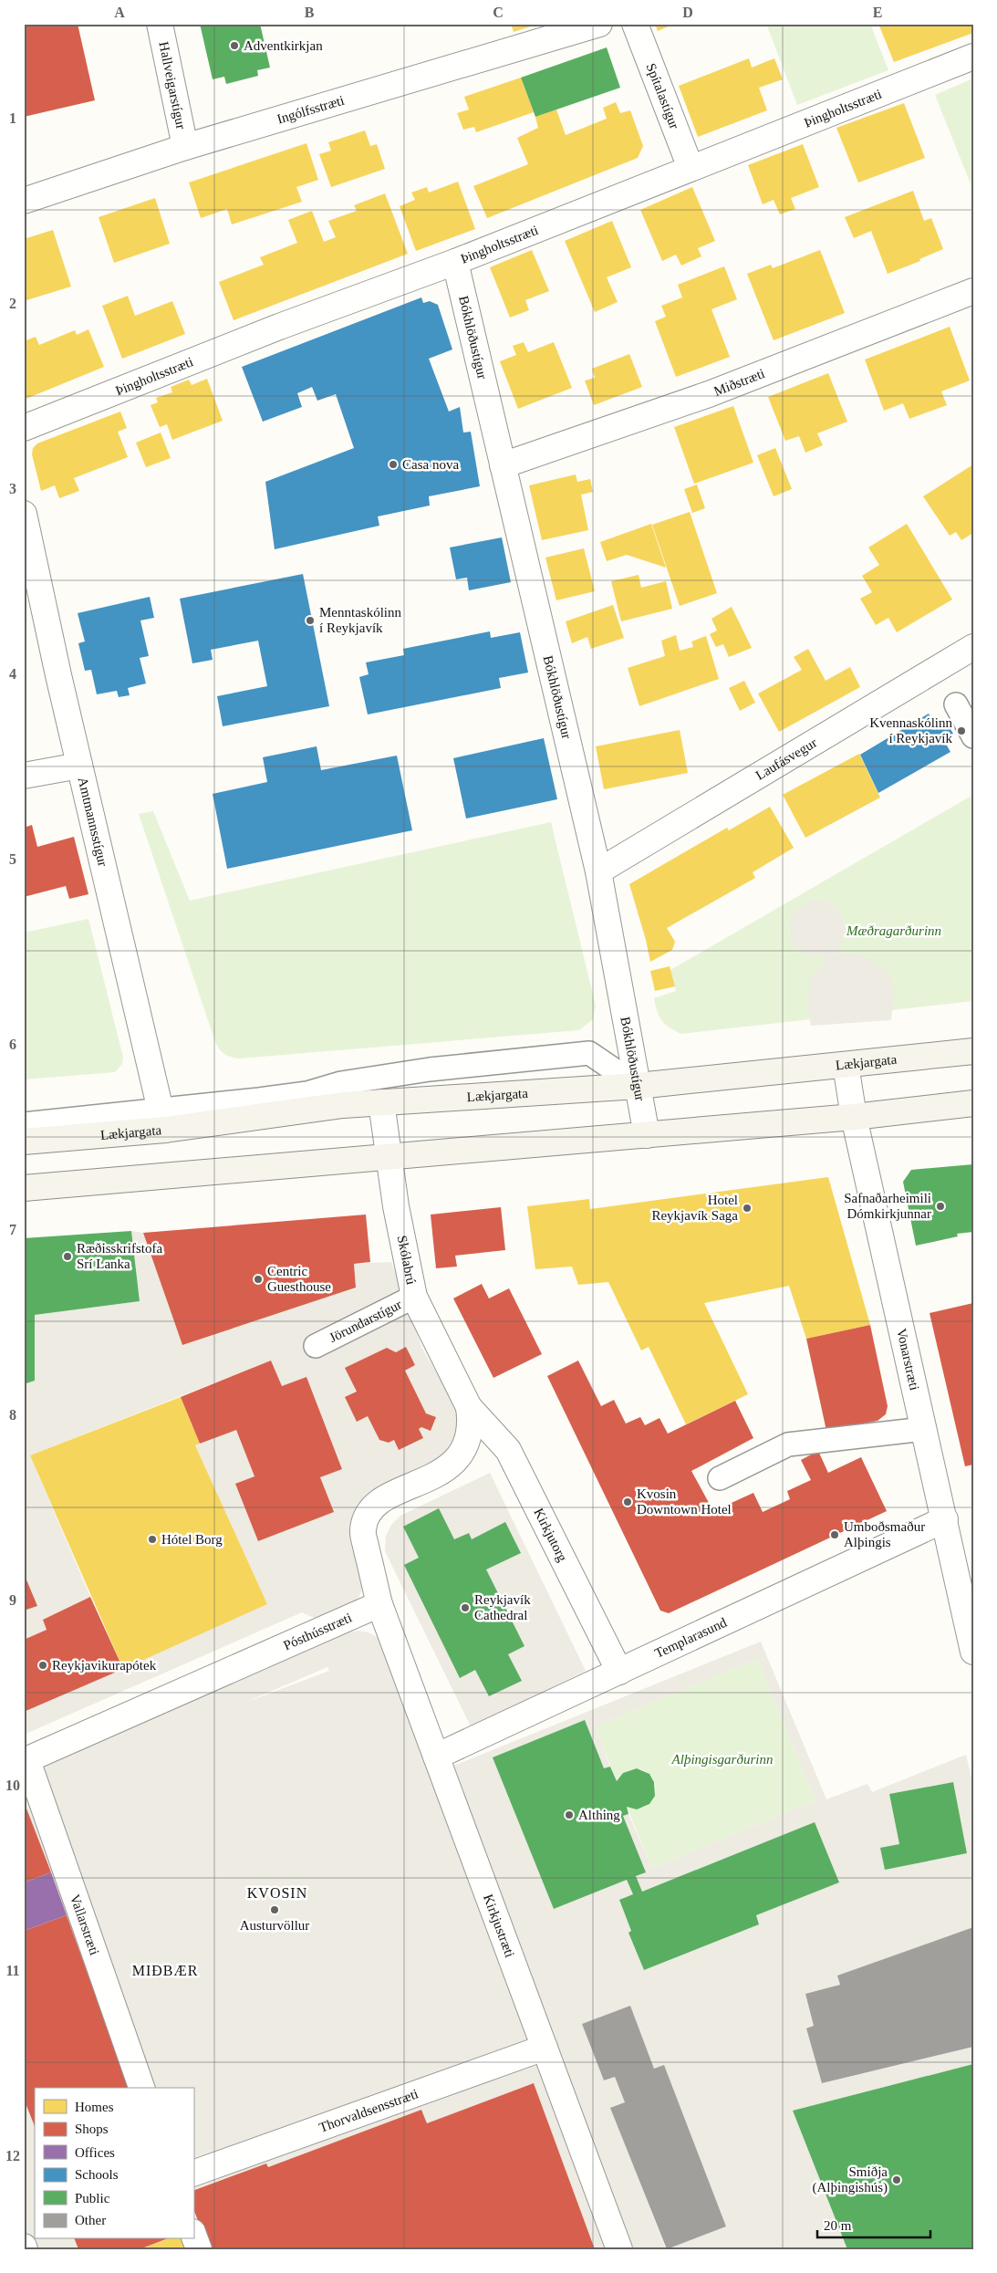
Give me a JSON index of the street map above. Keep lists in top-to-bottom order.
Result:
{
  "streets": {
    "main road": ["Lækjargata"],
    "street": [
      "Hallveigarstígur",
      "Spítalastígur",
      "Ingólfsstræti",
      "Þingholtsstræti",
      "Bókhlöðustígur",
      "Miðstræti",
      "Laufásvegur",
      "Amtmannsstígur",
      "Skólabrú",
      "Vonarstræti",
      "Kirkjutorg",
      "Pósthússtræti",
      "Templarasund",
      "Vallarstræti",
      "Kirkjustræti",
      "Thorvaldsensstræti"
    ],
    "lane": ["Jörundarstígur"]
  },
  "crossings": [
    ["Hallveigarstígur", "Ingólfsstræti"],
    ["Spítalastígur", "Þingholtsstræti"],
    ["Þingholtsstræti", "Bókhlöðustígur"],
    ["Bókhlöðustígur", "Miðstræti"],
    ["Bókhlöðustígur", "Laufásvegur"],
    ["Bókhlöðustígur", "Lækjargata"],
    ["Amtmannsstígur", "Lækjargata"],
    ["Lækjargata", "Skólabrú"],
    ["Lækjargata", "Vonarstræti"],
    ["Skólabrú", "Jörundarstígur"],
    ["Skólabrú", "Kirkjutorg"],
    ["Vonarstræti", "Templarasund"],
    ["Kirkjutorg", "Templarasund"],
    ["Pósthússtræti", "Vallarstræti"],
    ["Pósthússtræti", "Kirkjustræti"],
    ["Templarasund", "Kirkjustræti"],
    ["Kirkjustræti", "Thorvaldsensstræti"]
  ],
  "districts": ["KVOSIN", "MIÐBÆR"],
  "parks": ["Mæðragarðurinn", "Alþingisgarðurinn"],
  "places": [
    "Adventkirkjan",
    "Casa nova",
    "Menntaskólinn í Reykjavík",
    "Kvennaskólinn í Reykjavík",
    "Safnaðarheimili Dómkirkjunnar",
    "Hotel Reykjavík Saga",
    "Ræðisskrifstofa Srí Lanka",
    "Centric Guesthouse",
    "Kvosin Downtown Hotel",
    "Umboðsmaður Alþingis",
    "Hótel Borg",
    "Reykjavík Cathedral",
    "Reykjavikurapótek",
    "Althing",
    "Austurvöllur",
    "Smiðja (Alþingishús)"
  ],
  "legend": [
    "Homes",
    "Shops",
    "Offices",
    "Schools",
    "Public",
    "Other"
  ],
  "scale_bar": "20 m",
  "grid": {
    "columns": [
      "A",
      "B",
      "C",
      "D",
      "E"
    ],
    "rows": [
      "1",
      "2",
      "3",
      "4",
      "5",
      "6",
      "7",
      "8",
      "9",
      "10",
      "11",
      "12"
    ]
  }
}
